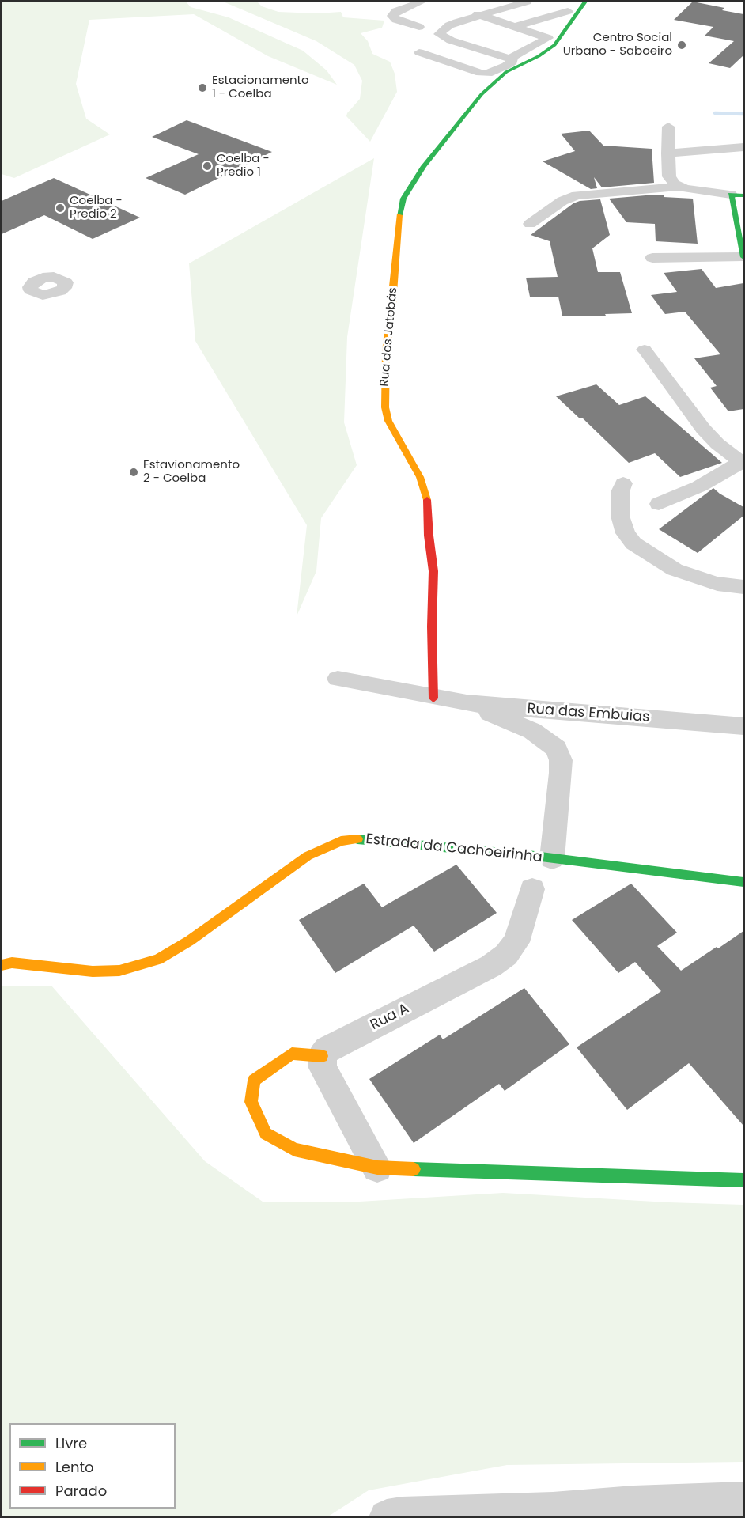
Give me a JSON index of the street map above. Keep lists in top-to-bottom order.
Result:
{
  "streets": {
    "street": [
      "Rua dos Jatobás",
      "Rua das Embuias",
      "Estrada da Cachoeirinha",
      "Rua A"
    ]
  },
  "crossings": [
    ["Rua dos Jatobás", "Rua das Embuias"]
  ],
  "places": [
    "Centro Social Urbano - Saboeiro",
    "Estacionamento 1 - Coelba",
    "Coelba - Predio 1",
    "Coelba - Predio 2",
    "Estavionamento 2 - Coelba"
  ],
  "legend": ["Livre", "Lento", "Parado"]
}
